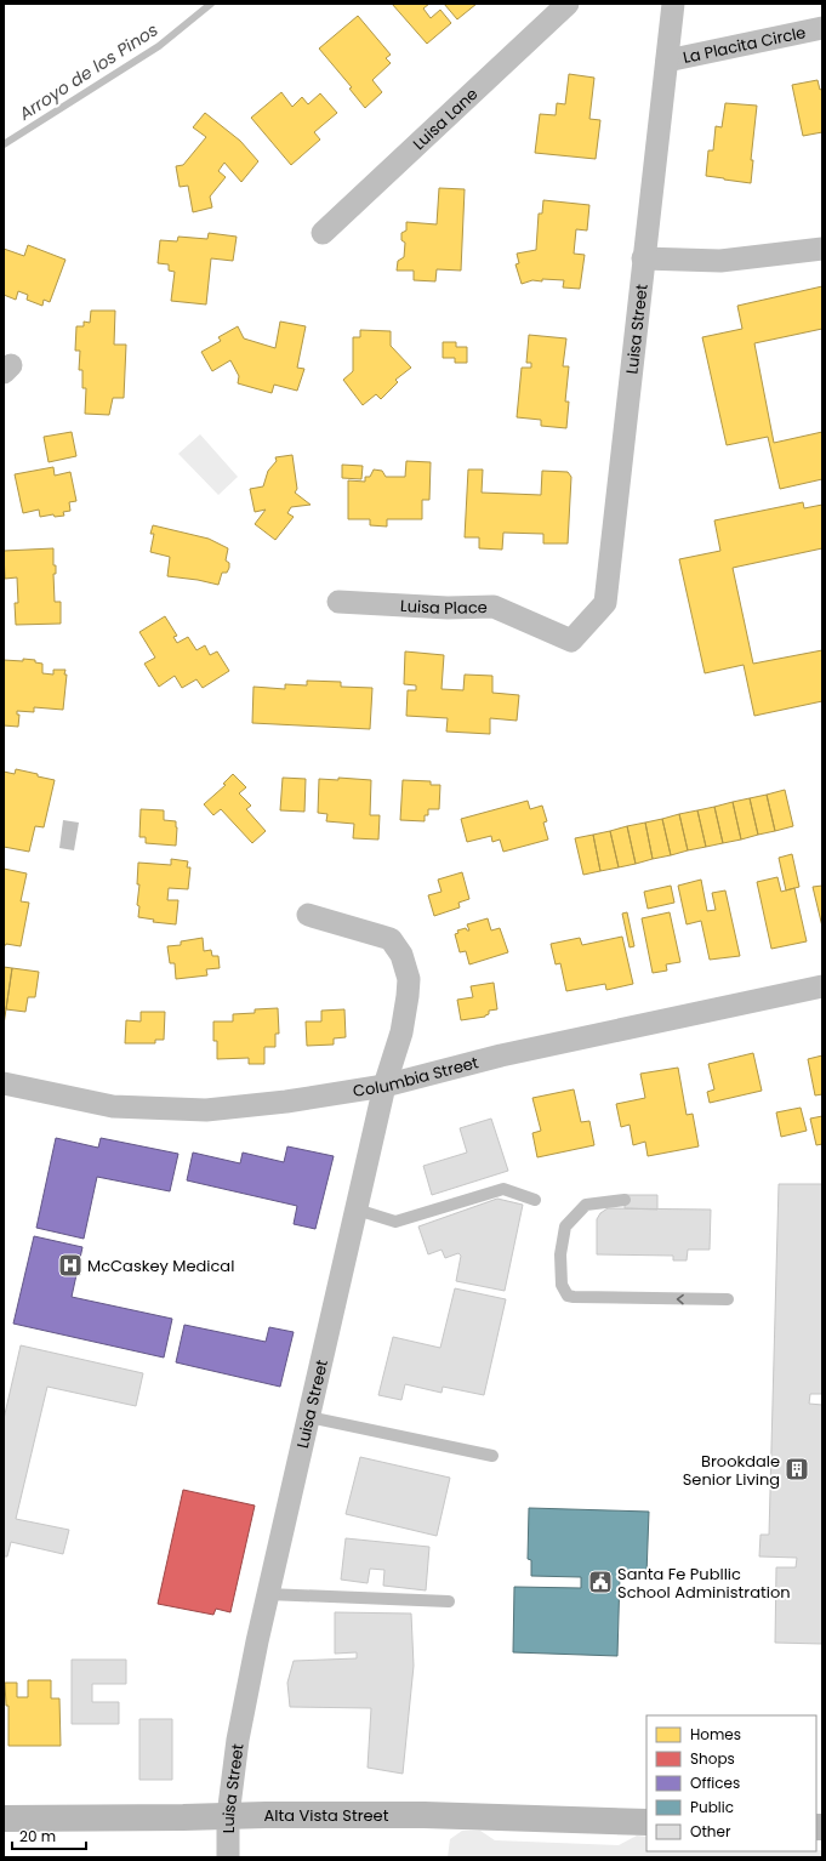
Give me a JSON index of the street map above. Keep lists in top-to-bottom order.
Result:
{
  "streets": {
    "street": [
      "La Placita Circle",
      "Luisa Lane",
      "Luisa Street",
      "Luisa Place",
      "Columbia Street",
      "Alta Vista Street"
    ]
  },
  "crossings": [
    ["La Placita Circle", "Luisa Street"],
    ["Luisa Street", "Luisa Place"],
    ["Luisa Street", "Columbia Street"],
    ["Luisa Street", "Alta Vista Street"]
  ],
  "water": ["Arroyo de los Pinos"],
  "places": {
    "hospital": ["McCaskey Medical"],
    "building": ["Brookdale Senior Living"],
    "public building": ["Santa Fe Publlic School Administration"]
  },
  "legend": [
    "Homes",
    "Shops",
    "Offices",
    "Public",
    "Other"
  ],
  "scale_bar": "20 m"
}
